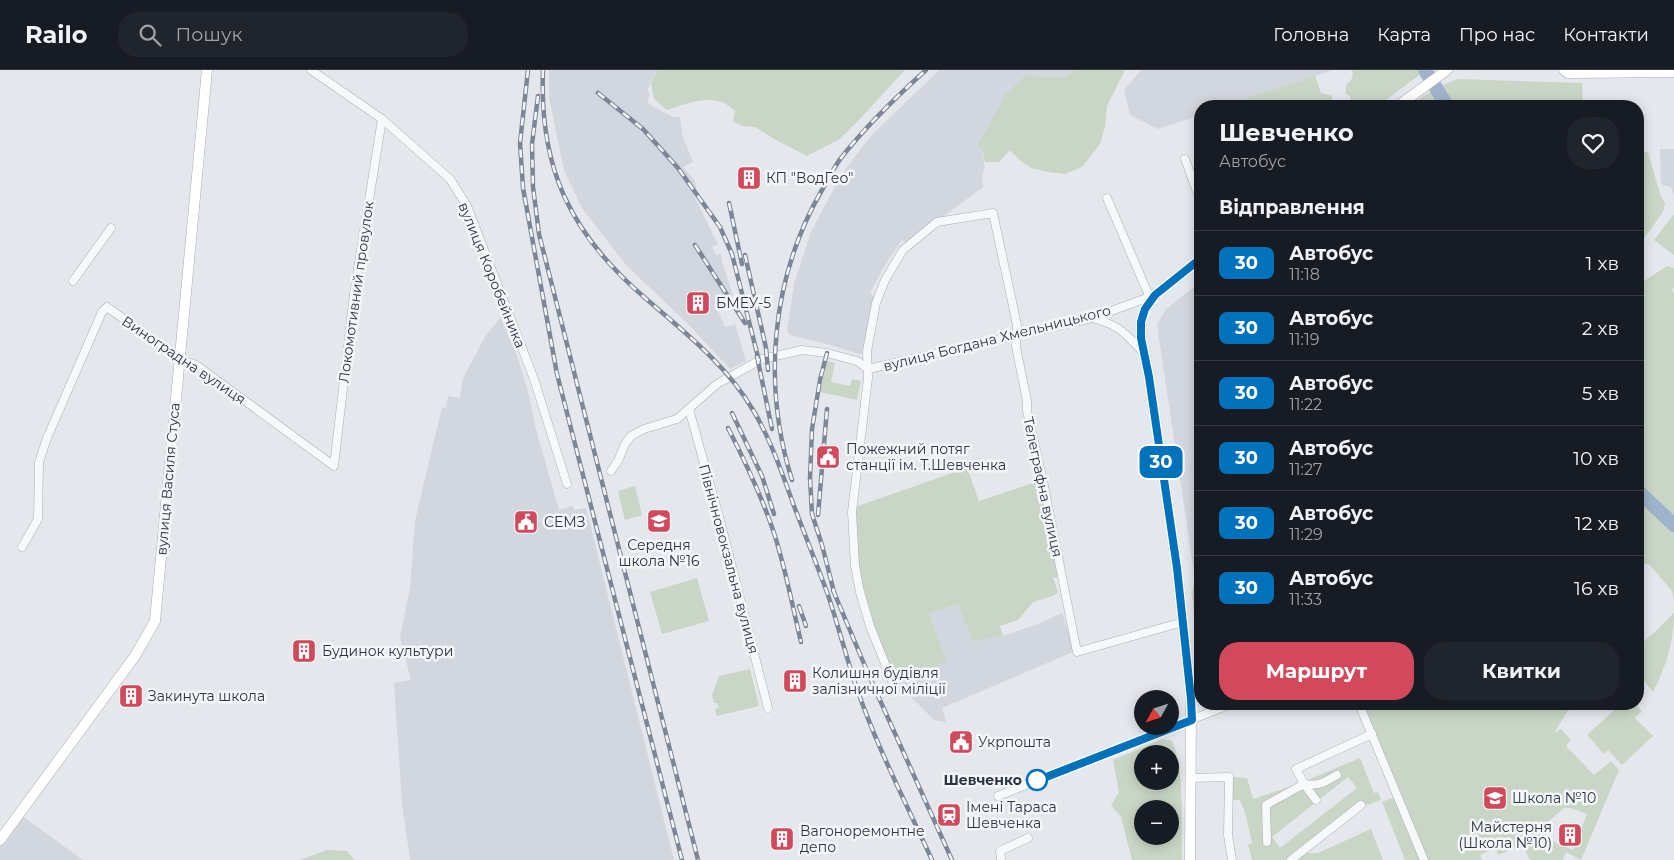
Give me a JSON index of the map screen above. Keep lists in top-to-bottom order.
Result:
{
  "streets": {
    "street": [
      "вулиця Коробейника",
      "Локомотивний провулок",
      "вулиця Богдана Хмельницького",
      "Виноградна вулиця",
      "вулиця Василя Стуса",
      "Телеграфна вулиця",
      "Північновокзальна вулиця"
    ]
  },
  "crossings": [
    ["вулиця Коробейника", "Локомотивний провулок"],
    ["Локомотивний провулок", "Виноградна вулиця"],
    ["вулиця Богдана Хмельницького", "Телеграфна вулиця"],
    ["Виноградна вулиця", "вулиця Василя Стуса"]
  ],
  "places": {
    "building": [
      "КП \"ВодГео\"",
      "БМЕУ-5",
      "Будинок культури",
      "Колишня будівля залізничної міліції",
      "Закинута школа",
      "Майстерня (Школа №10)",
      "Вагоноремонтне депо"
    ],
    "public building": ["Пожежний потяг станції ім. Т.Шевченка", "СЕМЗ", "Укрпошта"],
    "school or university": ["Середня школа №16", "Школа №10"],
    "other": ["Шевченко"],
    "station": ["Імені Тараса Шевченка"]
  },
  "lines": ["bus line 30"],
  "north": "bottom left",
  "page": {
    "header": "Railo",
    "search": "Пошук",
    "nav": [
      "Головна",
      "Карта",
      "Про нас",
      "Контакти"
    ],
    "on_map": "30",
    "heading": [
      ["Шевченко", "Автобус"],
      "Відправлення"
    ],
    "list": [
      {
        "mark": "30",
        "name": "Автобус",
        "note": "11:18",
        "value": "1 хв"
      },
      {
        "mark": "30",
        "name": "Автобус",
        "note": "11:19",
        "value": "2 хв"
      },
      {
        "mark": "30",
        "name": "Автобус",
        "note": "11:22",
        "value": "5 хв"
      },
      {
        "mark": "30",
        "name": "Автобус",
        "note": "11:27",
        "value": "10 хв"
      },
      {
        "mark": "30",
        "name": "Автобус",
        "note": "11:29",
        "value": "12 хв"
      },
      {
        "mark": "30",
        "name": "Автобус",
        "note": "11:33",
        "value": "16 хв"
      }
    ],
    "buttons": ["Маршрут", "Квитки"],
    "map_buttons": ["+", "−"]
  }
}
